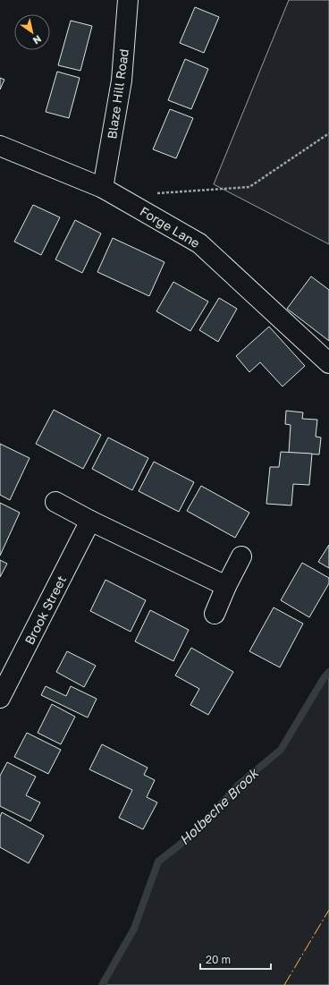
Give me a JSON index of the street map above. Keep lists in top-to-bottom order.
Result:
{
  "streets": {
    "street": ["Blaze Hill Road", "Forge Lane", "Brook Street"]
  },
  "crossings": [
    ["Blaze Hill Road", "Forge Lane"]
  ],
  "water": ["Holbeche Brook"],
  "scale_bar": "20 m",
  "north": "bottom right"
}
